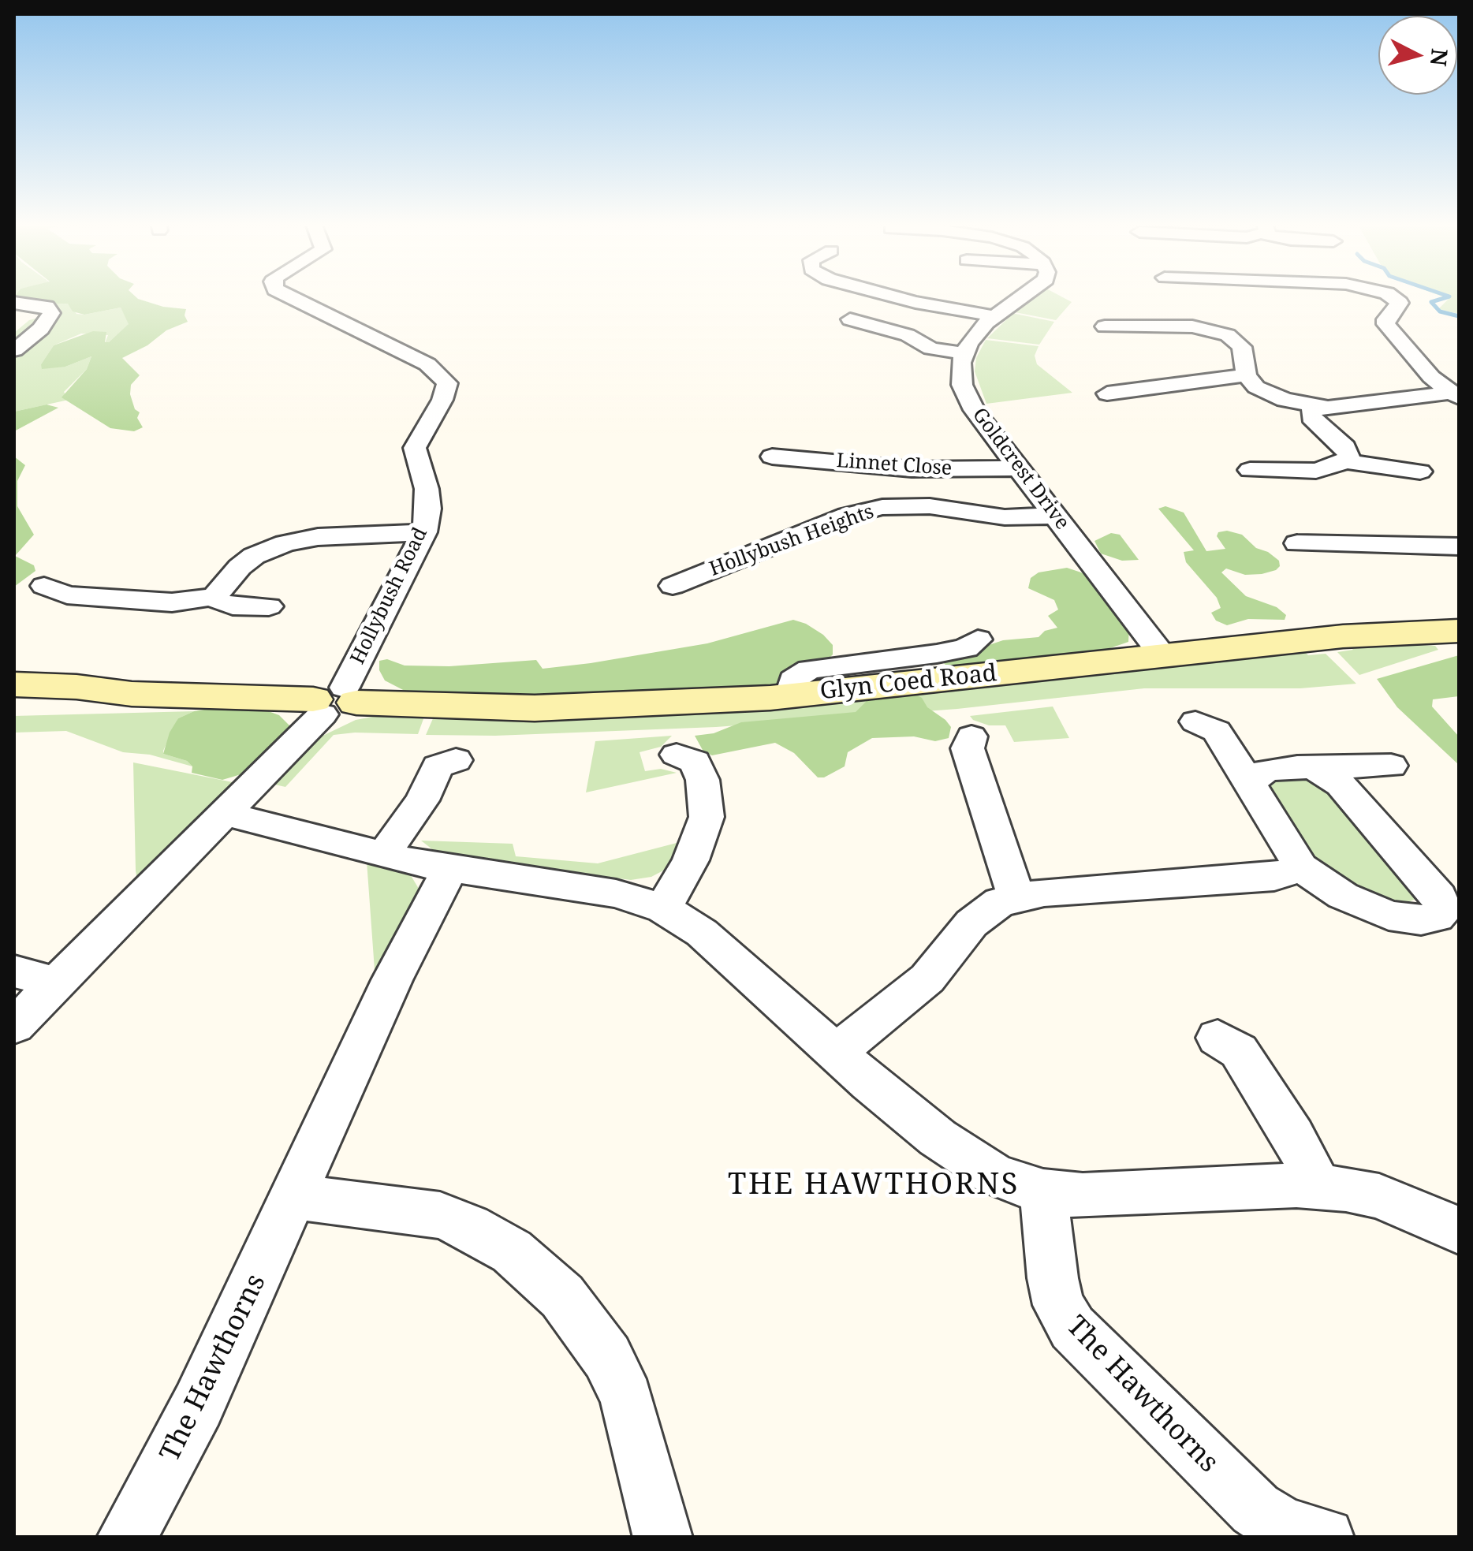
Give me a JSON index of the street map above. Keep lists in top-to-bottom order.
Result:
{
  "streets": {
    "street": [
      "Linnet Close",
      "Goldcrest Drive",
      "Hollybush Heights",
      "Hollybush Road",
      "Glyn Coed Road",
      "The Hawthorns"
    ]
  },
  "crossings": [
    ["Linnet Close", "Goldcrest Drive"],
    ["Goldcrest Drive", "Hollybush Heights"],
    ["Goldcrest Drive", "Glyn Coed Road"],
    ["Hollybush Road", "Glyn Coed Road"]
  ],
  "districts": ["THE HAWTHORNS"],
  "north": "right"
}
